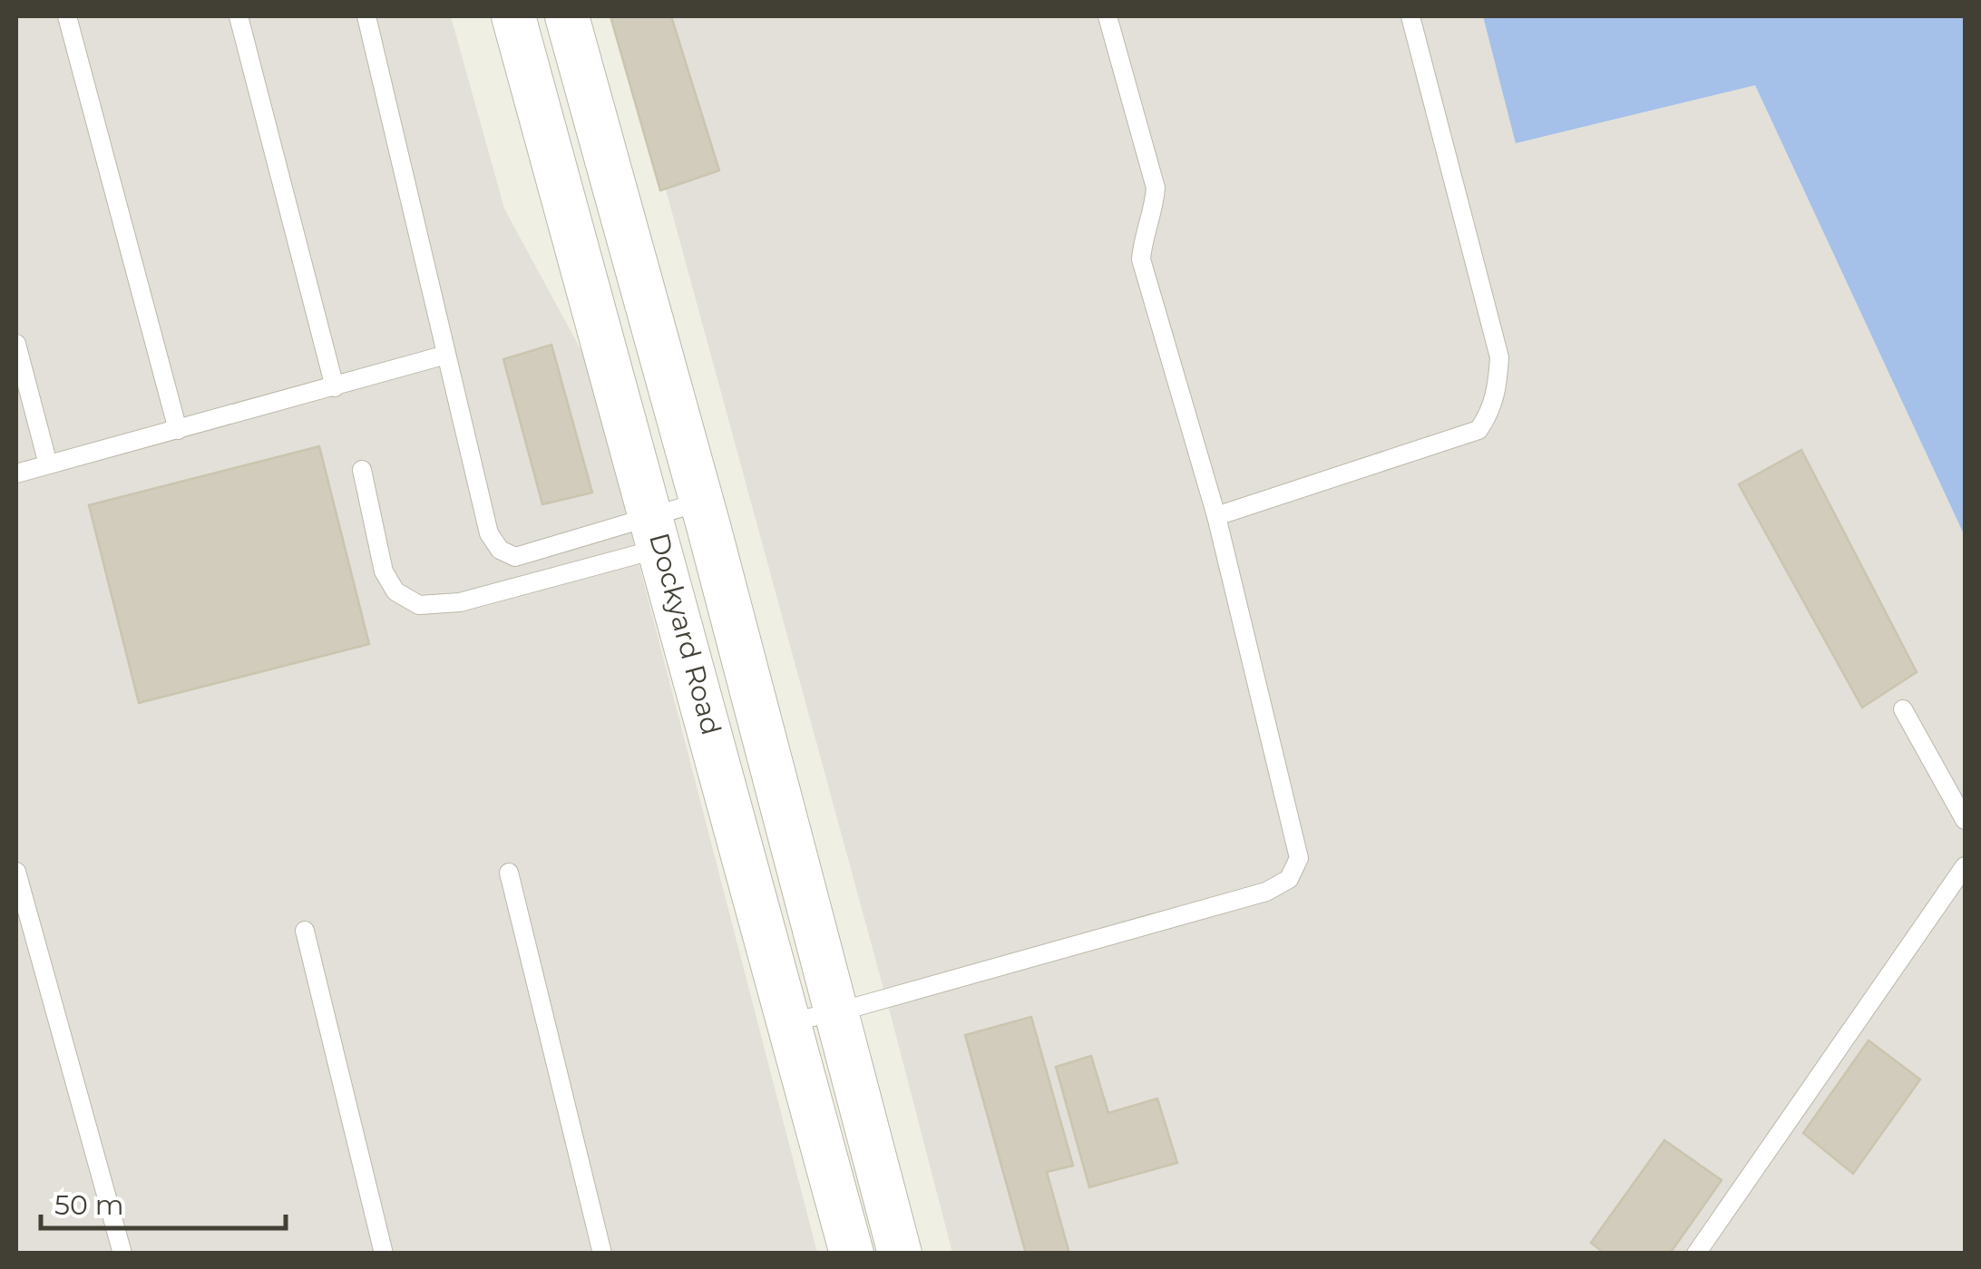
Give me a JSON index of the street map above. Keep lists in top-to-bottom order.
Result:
{
  "streets": {
    "street": ["Dockyard Road"]
  },
  "scale_bar": "50 m"
}
